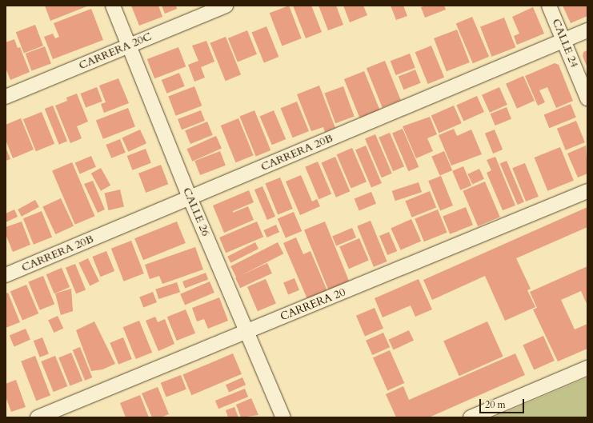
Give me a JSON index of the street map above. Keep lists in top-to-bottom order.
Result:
{
  "streets": {
    "street": [
      "CALLE 24",
      "CARRERA 20C",
      "CARRERA 20B",
      "CALLE 26",
      "CARRERA 20"
    ]
  },
  "crossings": [
    ["CALLE 24", "CARRERA 20B"],
    ["CARRERA 20C", "CALLE 26"],
    ["CARRERA 20B", "CALLE 26"],
    ["CALLE 26", "CARRERA 20"]
  ],
  "scale_bar": "20 m"
}
